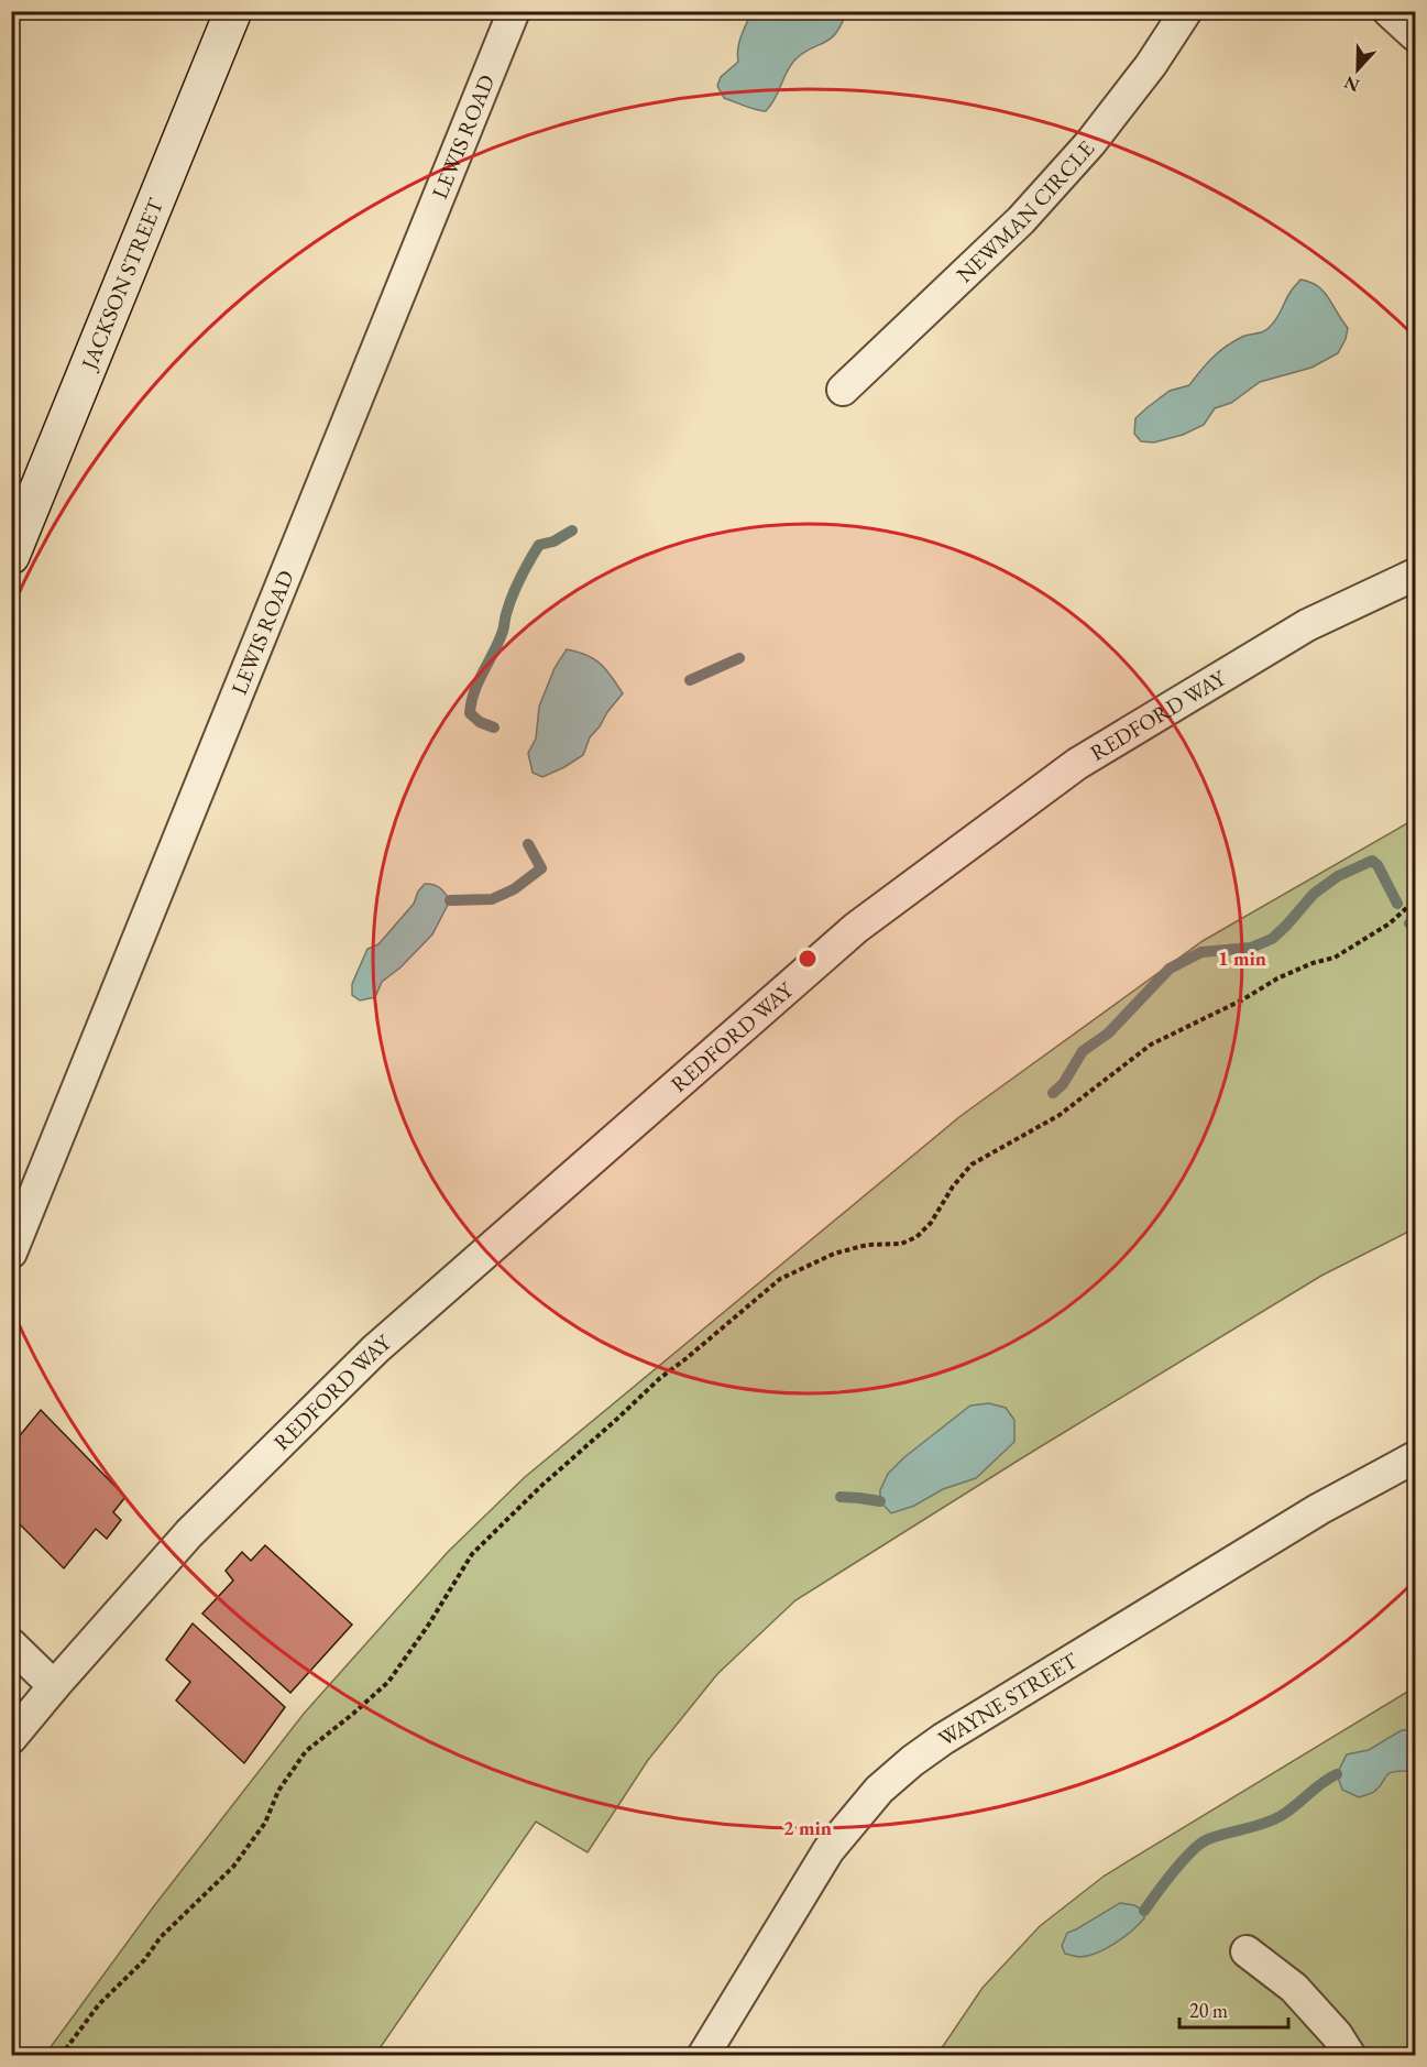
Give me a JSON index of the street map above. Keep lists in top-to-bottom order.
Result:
{
  "streets": {
    "main road": ["JACKSON STREET"],
    "street": [
      "LEWIS ROAD",
      "NEWMAN CIRCLE",
      "REDFORD WAY",
      "WAYNE STREET"
    ]
  },
  "scale_bar": "20 m",
  "north": "bottom",
  "rings": ["1 min", "2 min"]
}
